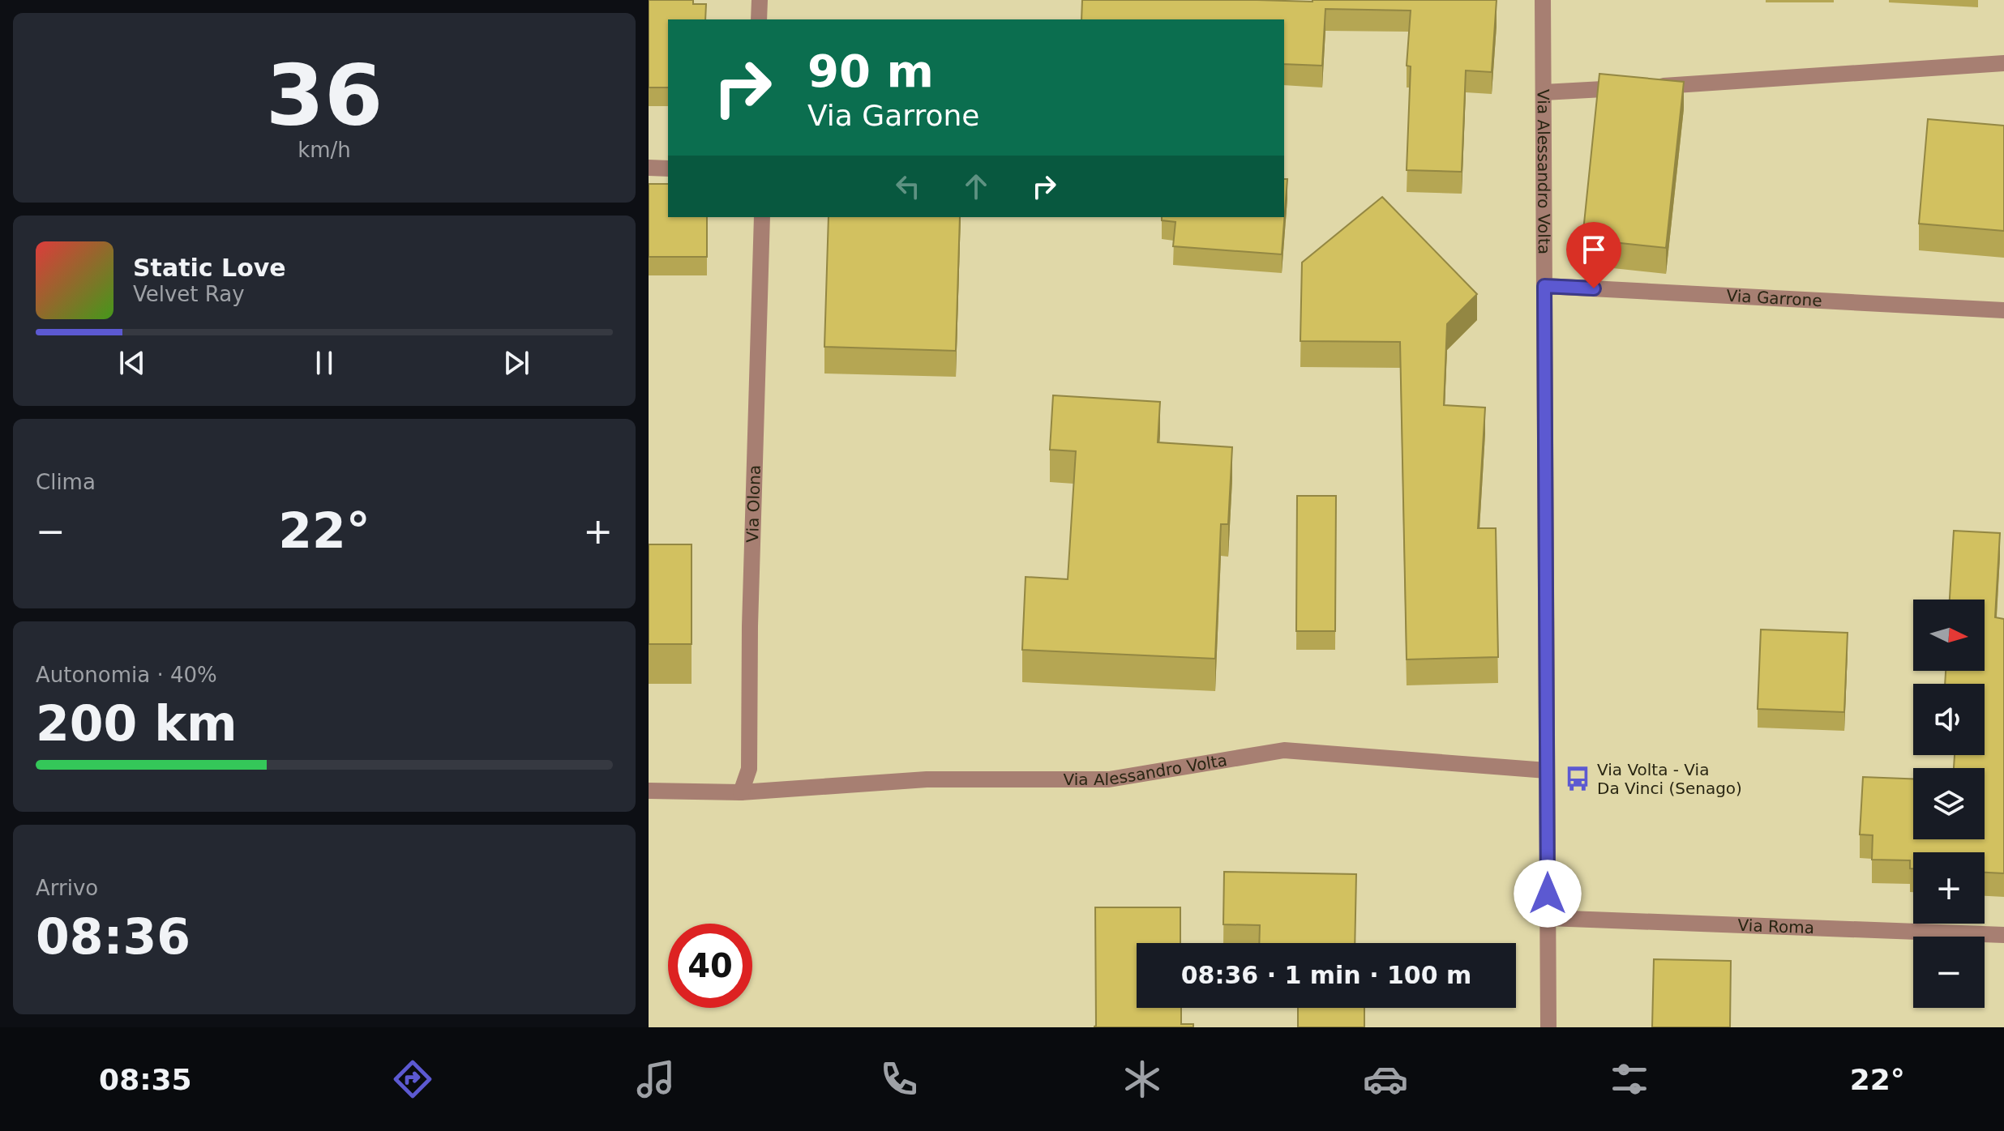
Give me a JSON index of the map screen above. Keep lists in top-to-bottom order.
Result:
{
  "streets": {
    "street": [
      "Via Alessandro Volta",
      "Via Garrone",
      "Via Olona",
      "Via Roma"
    ]
  },
  "crossings": [
    ["Via Alessandro Volta", "Via Garrone"],
    ["Via Alessandro Volta", "Via Olona"],
    ["Via Alessandro Volta", "Via Roma"]
  ],
  "places": {
    "bus stop": ["Via Volta - Via Da Vinci (Senago)"]
  },
  "north": "right",
  "page": {
    "tile": [
      ["36", "km/h"],
      "Clima",
      ["Autonomia · 40%", "200 km"],
      ["Arrivo", "08:36"]
    ],
    "turn": ["90 m", "Via Garrone"],
    "song": ["Static Love", "Velvet Ray"],
    "heat": ["−", "22°", "+"],
    "map_buttons": ["+", "−"],
    "limit": "40",
    "trip": "08:36 · 1 min · 100 m",
    "tabs": ["08:35", "22°"]
  }
}
